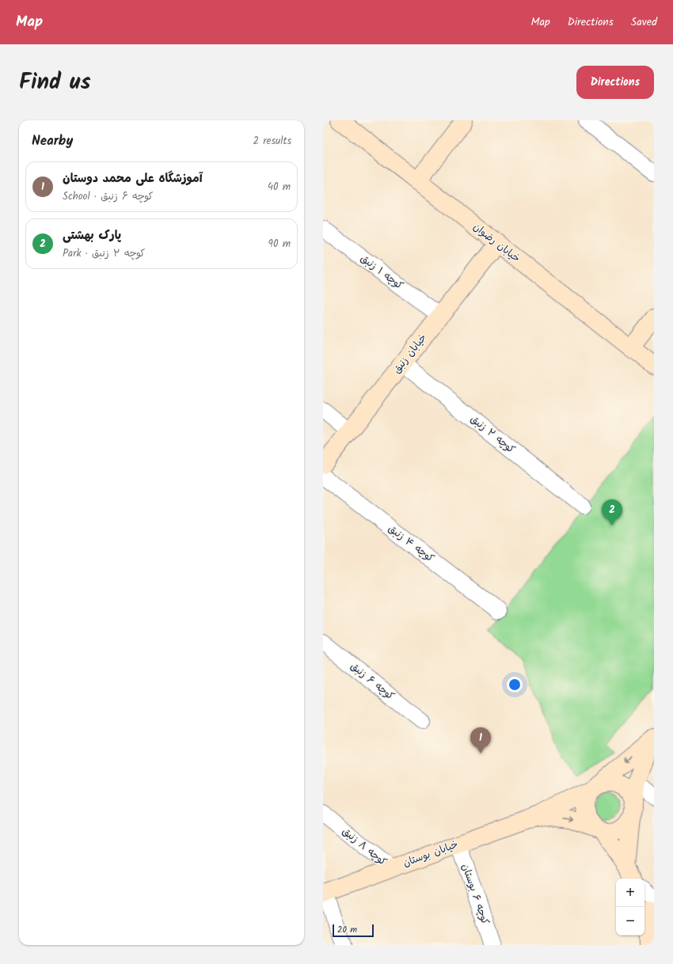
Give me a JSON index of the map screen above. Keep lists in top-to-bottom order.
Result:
{
  "streets": {
    "street": [
      "خیابان رضوان",
      "کوچه ۱ زنبق",
      "خیابان زنبق",
      "کوچه ۲ زنبق",
      "کوچه ۴ زنبق",
      "کوچه ۶ زنبق",
      "کوچه ۸ زنبق",
      "خیابان بوستان",
      "کوچه ۶ بوستان"
    ]
  },
  "crossings": [
    ["خیابان رضوان", "خیابان زنبق"],
    ["کوچه ۱ زنبق", "خیابان زنبق"],
    ["خیابان زنبق", "کوچه ۲ زنبق"],
    ["کوچه ۸ زنبق", "خیابان بوستان"],
    ["خیابان بوستان", "کوچه ۶ بوستان"]
  ],
  "scale_bar": "20 m",
  "page": {
    "header": "Map",
    "nav": ["Map", "Directions", "Saved"],
    "title": "Find us",
    "buttons": "Directions",
    "heading": ["Nearby", "2 results"],
    "list": [
      {
        "mark": "1",
        "name": "آموزشگاه علی محمد دوستان",
        "note": "School · کوچه ۶ زنبق",
        "value": "40 m"
      },
      {
        "mark": "2",
        "name": "پارک بهشتی",
        "note": "Park · کوچه ۲ زنبق",
        "value": "90 m"
      }
    ],
    "pins": ["2", "1"],
    "map_buttons": ["+", "−"],
    "scale": "20 m"
  }
}
